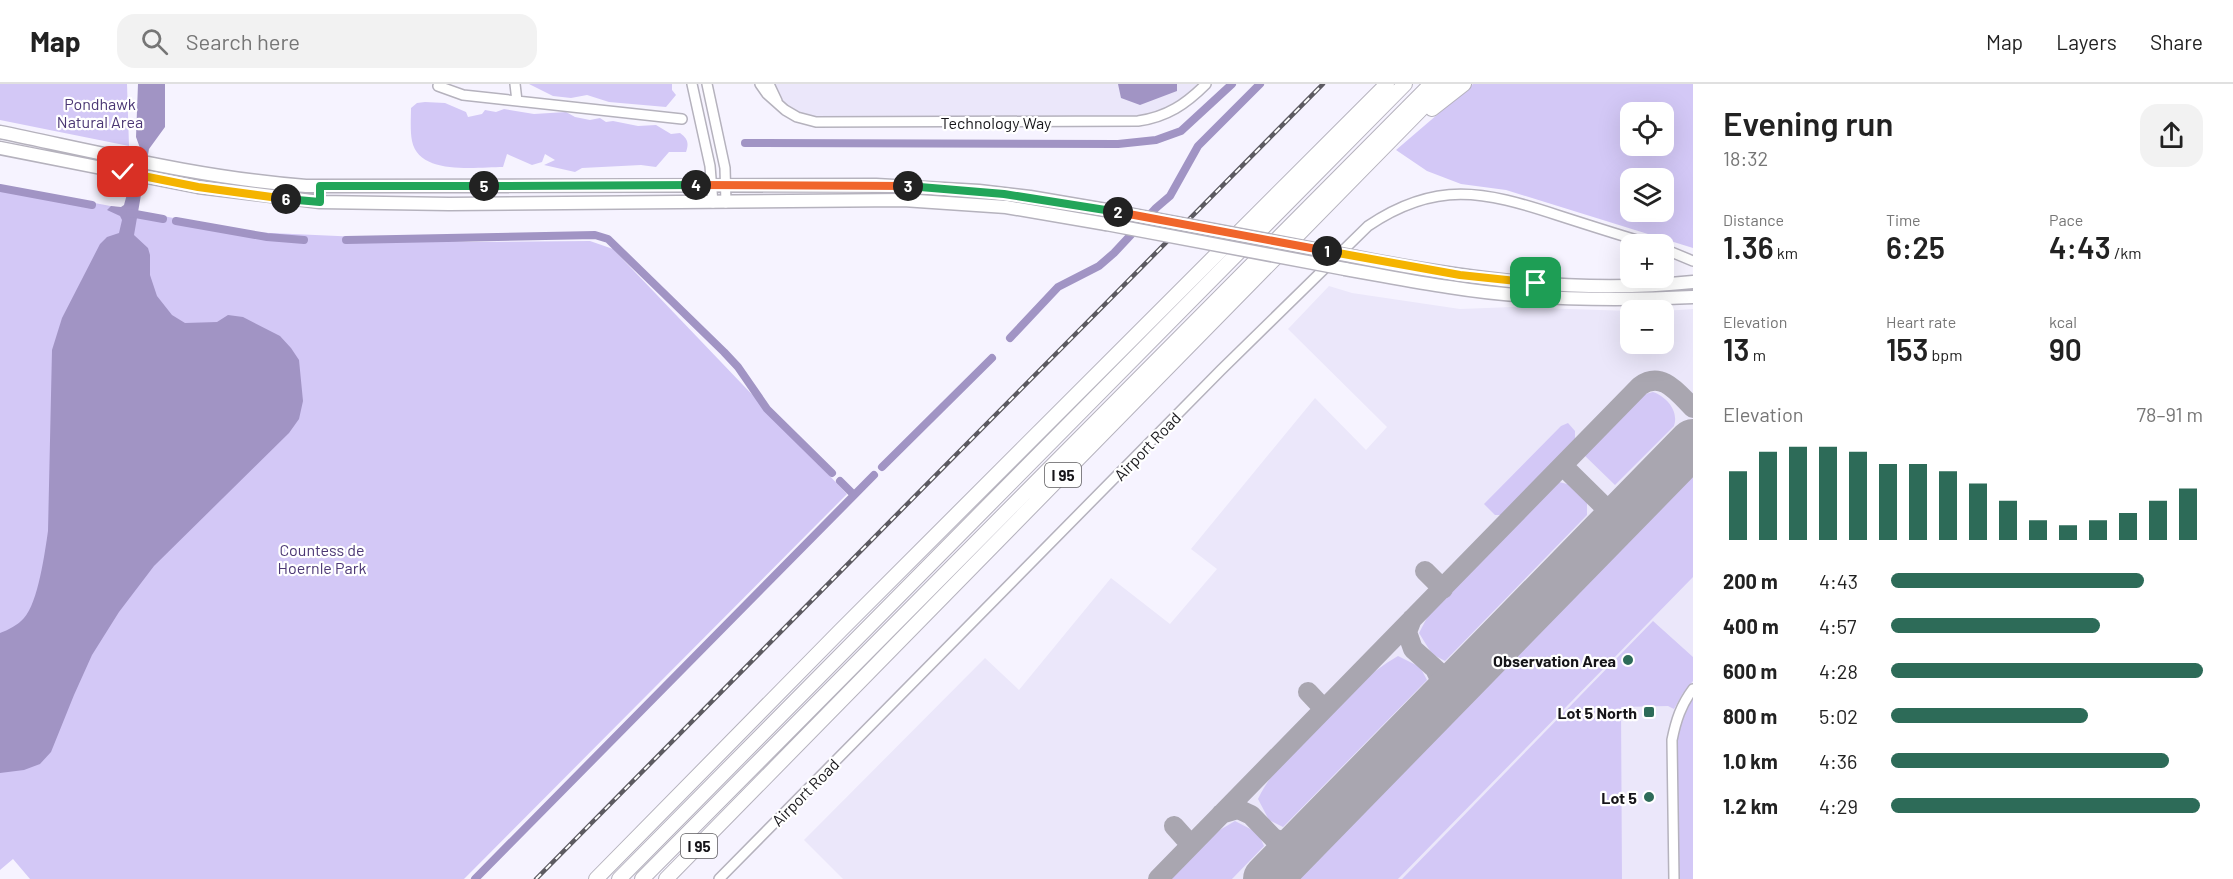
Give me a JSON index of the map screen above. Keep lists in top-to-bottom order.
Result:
{
  "streets": {
    "highway": ["I 95"],
    "street": ["Technology Way", "Airport Road"]
  },
  "parks": ["Pondhawk Natural Area", "Countess de Hoernle Park"],
  "places": {
    "other": ["Observation Area", "Lot 5"],
    "transit": ["Lot 5 North"]
  },
  "page": {
    "header": "Map",
    "search": "Search here",
    "nav": ["Map", "Layers", "Share"],
    "heading": ["Evening run", "18:32"],
    "map_buttons": ["+", "−"],
    "pins": [
      "4",
      "3",
      "5",
      "6",
      "2",
      "1"
    ],
    "stats": [
      ["Distance", "1.36 km"],
      ["Time", "6:25"],
      ["Pace", "4:43 /km"],
      ["Elevation", "13 m"],
      ["Heart rate", "153 bpm"],
      ["kcal", "90"]
    ],
    "chart": ["Elevation", "78–91 m"],
    "list": [
      {
        "name": "200 m",
        "note": "4:43"
      },
      {
        "name": "400 m",
        "note": "4:57"
      },
      {
        "name": "600 m",
        "note": "4:28"
      },
      {
        "name": "800 m",
        "note": "5:02"
      },
      {
        "name": "1.0 km",
        "note": "4:36"
      },
      {
        "name": "1.2 km",
        "note": "4:29"
      }
    ]
  }
}
